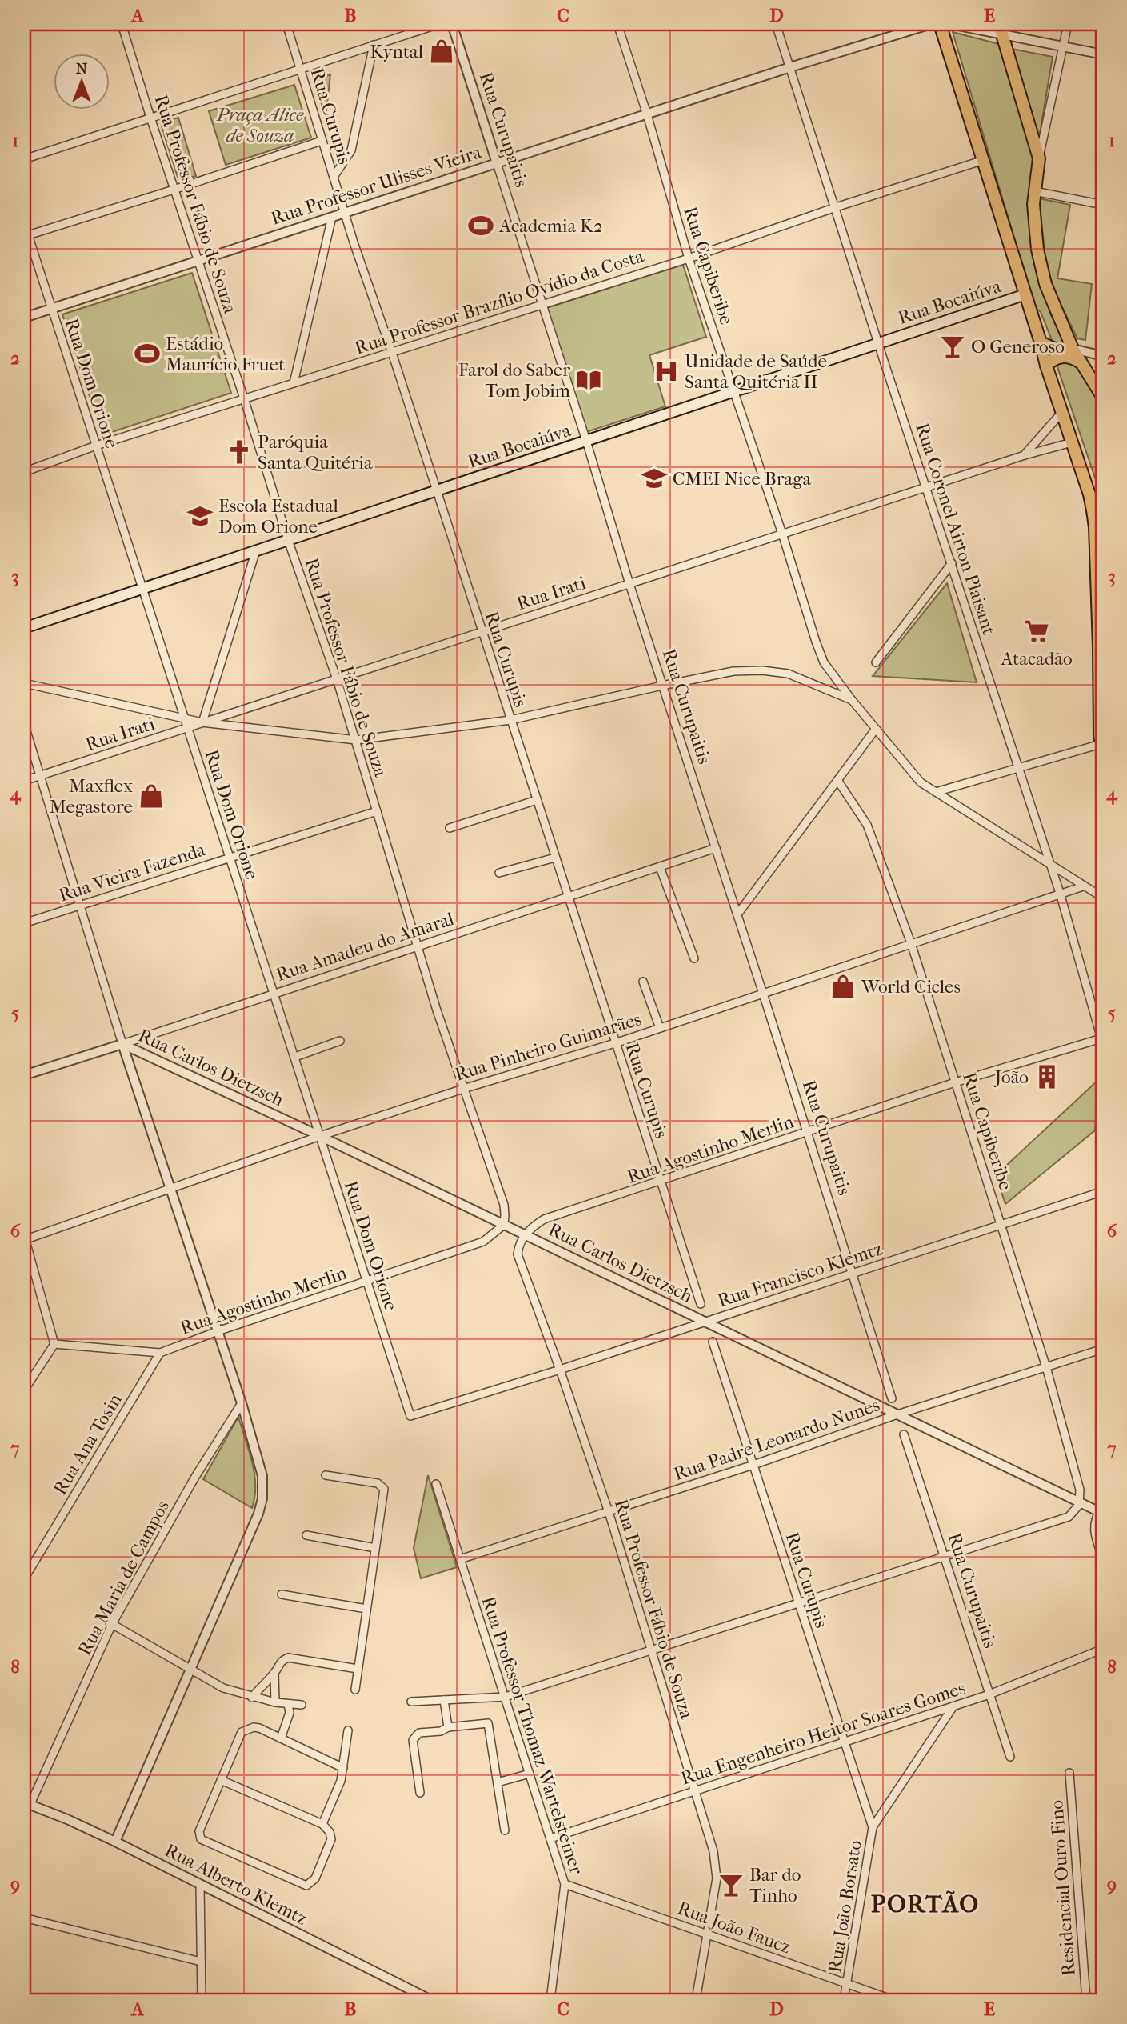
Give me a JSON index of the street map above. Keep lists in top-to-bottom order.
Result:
{
  "streets": {
    "main road": ["Rua Bocaiúva"],
    "street": [
      "Rua Curupis",
      "Rua Curupaitis",
      "Rua Professor Ulisses Vieira",
      "Rua Professor Fábio de Souza",
      "Rua Capiberibe",
      "Rua Professor Brazílio Ovídio da Costa",
      "Rua Dom Orione",
      "Rua Coronel Airton Plaisant",
      "Rua Irati",
      "Rua Vieira Fazenda",
      "Rua Amadeu do Amaral",
      "Rua Pinheiro Guimarães",
      "Rua Carlos Dietzsch",
      "Rua Agostinho Merlin",
      "Rua Francisco Klemtz",
      "Rua Padre Leonardo Nunes",
      "Rua Ana Tosin",
      "Rua Maria de Campos",
      "Rua Engenheiro Heitor Soares Gomes",
      "Rua Professor Thomaz Wartelsteiner",
      "Rua Alberto Klemtz",
      "Residencial Ouro Fino",
      "Rua João Borsato",
      "Rua João Faucz"
    ]
  },
  "crossings": [
    ["Rua Curupis", "Rua Professor Ulisses Vieira"],
    ["Rua Curupis", "Rua Professor Brazílio Ovídio da Costa"],
    ["Rua Curupis", "Rua Bocaiúva"],
    ["Rua Curupis", "Rua Irati"],
    ["Rua Curupis", "Rua Amadeu do Amaral"],
    ["Rua Curupis", "Rua Pinheiro Guimarães"],
    ["Rua Curupis", "Rua Agostinho Merlin"],
    ["Rua Curupis", "Rua Padre Leonardo Nunes"],
    ["Rua Curupis", "Rua Engenheiro Heitor Soares Gomes"],
    ["Rua Curupis", "Rua João Borsato"],
    ["Rua Curupaitis", "Rua Professor Ulisses Vieira"],
    ["Rua Curupaitis", "Rua Professor Brazílio Ovídio da Costa"],
    ["Rua Curupaitis", "Rua Bocaiúva"],
    ["Rua Curupaitis", "Rua Irati"],
    ["Rua Curupaitis", "Rua Amadeu do Amaral"],
    ["Rua Curupaitis", "Rua Pinheiro Guimarães"],
    ["Rua Curupaitis", "Rua Agostinho Merlin"],
    ["Rua Curupaitis", "Rua Francisco Klemtz"],
    ["Rua Curupaitis", "Rua Engenheiro Heitor Soares Gomes"],
    ["Rua Professor Ulisses Vieira", "Rua Professor Fábio de Souza"],
    ["Rua Professor Ulisses Vieira", "Rua Capiberibe"],
    ["Rua Professor Ulisses Vieira", "Rua Dom Orione"],
    ["Rua Professor Ulisses Vieira", "Rua Coronel Airton Plaisant"],
    ["Rua Professor Fábio de Souza", "Rua Professor Brazílio Ovídio da Costa"],
    ["Rua Professor Fábio de Souza", "Rua Bocaiúva"],
    ["Rua Professor Fábio de Souza", "Rua Irati"],
    ["Rua Professor Fábio de Souza", "Rua Vieira Fazenda"],
    ["Rua Professor Fábio de Souza", "Rua Amadeu do Amaral"],
    ["Rua Professor Fábio de Souza", "Rua Pinheiro Guimarães"],
    ["Rua Professor Fábio de Souza", "Rua Carlos Dietzsch"],
    ["Rua Professor Fábio de Souza", "Rua Agostinho Merlin"],
    ["Rua Professor Fábio de Souza", "Rua Francisco Klemtz"],
    ["Rua Professor Fábio de Souza", "Rua Padre Leonardo Nunes"],
    ["Rua Professor Fábio de Souza", "Rua Engenheiro Heitor Soares Gomes"],
    ["Rua Professor Fábio de Souza", "Rua João Faucz"],
    ["Rua Capiberibe", "Rua Professor Brazílio Ovídio da Costa"],
    ["Rua Capiberibe", "Rua Bocaiúva"],
    ["Rua Capiberibe", "Rua Coronel Airton Plaisant"],
    ["Rua Capiberibe", "Rua Irati"],
    ["Rua Capiberibe", "Rua Pinheiro Guimarães"],
    ["Rua Capiberibe", "Rua Carlos Dietzsch"],
    ["Rua Capiberibe", "Rua Agostinho Merlin"],
    ["Rua Capiberibe", "Rua Francisco Klemtz"],
    ["Rua Capiberibe", "Rua Padre Leonardo Nunes"],
    ["Rua Professor Brazílio Ovídio da Costa", "Rua Dom Orione"],
    ["Rua Professor Brazílio Ovídio da Costa", "Rua Coronel Airton Plaisant"],
    ["Rua Bocaiúva", "Rua Dom Orione"],
    ["Rua Bocaiúva", "Rua Coronel Airton Plaisant"],
    ["Rua Dom Orione", "Rua Irati"],
    ["Rua Dom Orione", "Rua Vieira Fazenda"],
    ["Rua Dom Orione", "Rua Amadeu do Amaral"],
    ["Rua Dom Orione", "Rua Pinheiro Guimarães"],
    ["Rua Dom Orione", "Rua Carlos Dietzsch"],
    ["Rua Dom Orione", "Rua Agostinho Merlin"],
    ["Rua Dom Orione", "Rua Francisco Klemtz"],
    ["Rua Coronel Airton Plaisant", "Rua Irati"],
    ["Rua Coronel Airton Plaisant", "Rua Pinheiro Guimarães"],
    ["Rua Coronel Airton Plaisant", "Rua Agostinho Merlin"],
    ["Rua Amadeu do Amaral", "Rua Carlos Dietzsch"],
    ["Rua Pinheiro Guimarães", "Rua Carlos Dietzsch"],
    ["Rua Carlos Dietzsch", "Rua Agostinho Merlin"],
    ["Rua Carlos Dietzsch", "Rua Francisco Klemtz"],
    ["Rua Carlos Dietzsch", "Rua Padre Leonardo Nunes"],
    ["Rua Agostinho Merlin", "Rua Ana Tosin"],
    ["Rua Padre Leonardo Nunes", "Rua Professor Thomaz Wartelsteiner"],
    ["Rua Maria de Campos", "Rua Alberto Klemtz"],
    ["Rua Engenheiro Heitor Soares Gomes", "Rua Professor Thomaz Wartelsteiner"],
    ["Rua Engenheiro Heitor Soares Gomes", "Rua João Borsato"],
    ["Rua Professor Thomaz Wartelsteiner", "Rua João Faucz"],
    ["Rua João Borsato", "Rua João Faucz"]
  ],
  "districts": ["PORTÃO"],
  "parks": ["Praça Alice de Souza"],
  "places": {
    "shop": ["Kyntal", "Maxflex Megastore", "World Cicles"],
    "sports": ["Academia K2", "Estádio Maurício Fruet"],
    "bar": ["O Generoso", "Bar do Tinho"],
    "hospital": ["Unidade de Saúde Santa Quitéria II"],
    "library": ["Farol do Saber Tom Jobim"],
    "church": ["Paróquia Santa Quitéria"],
    "school or university": ["CMEI Nice Braga", "Escola Estadual Dom Orione"],
    "supermarket": ["Atacadão"],
    "building": ["João"]
  },
  "north": "top",
  "grid": {
    "columns": [
      "A",
      "B",
      "C",
      "D",
      "E"
    ],
    "rows": [
      "1",
      "2",
      "3",
      "4",
      "5",
      "6",
      "7",
      "8",
      "9"
    ]
  }
}
